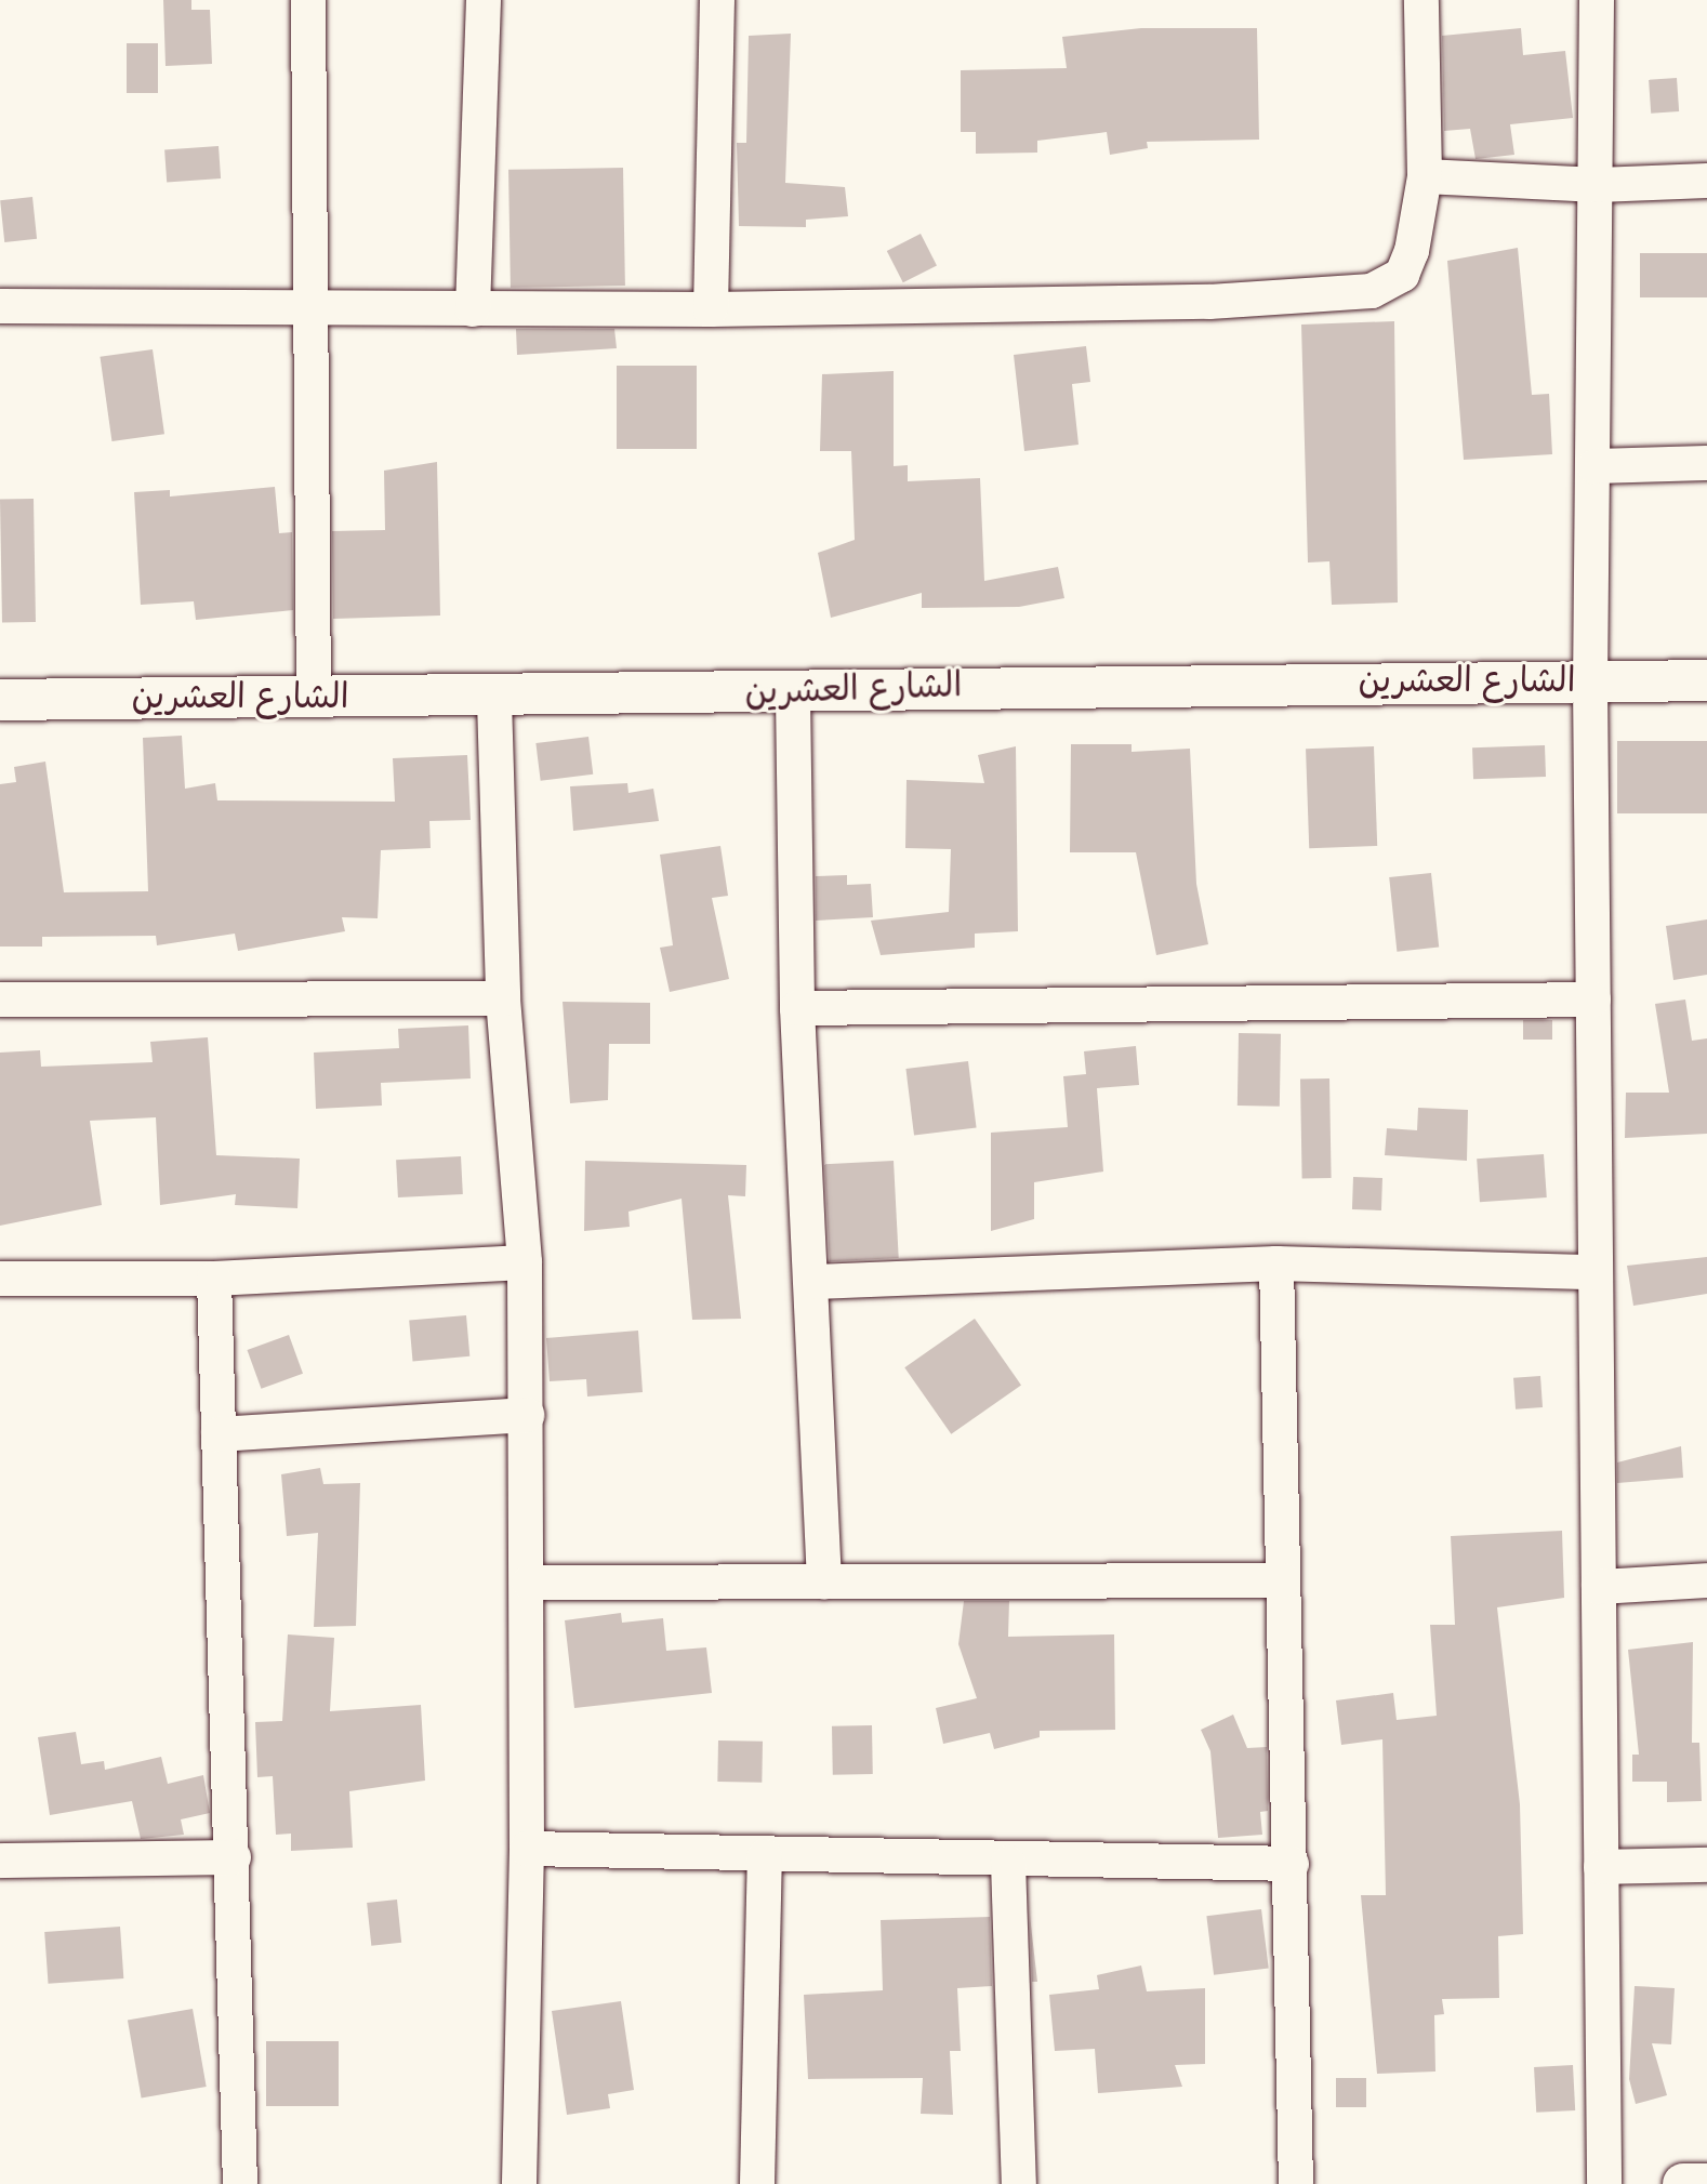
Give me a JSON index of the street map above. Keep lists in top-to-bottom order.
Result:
{
  "streets": {
    "street": ["الشارع العشرين"]
  }
}
